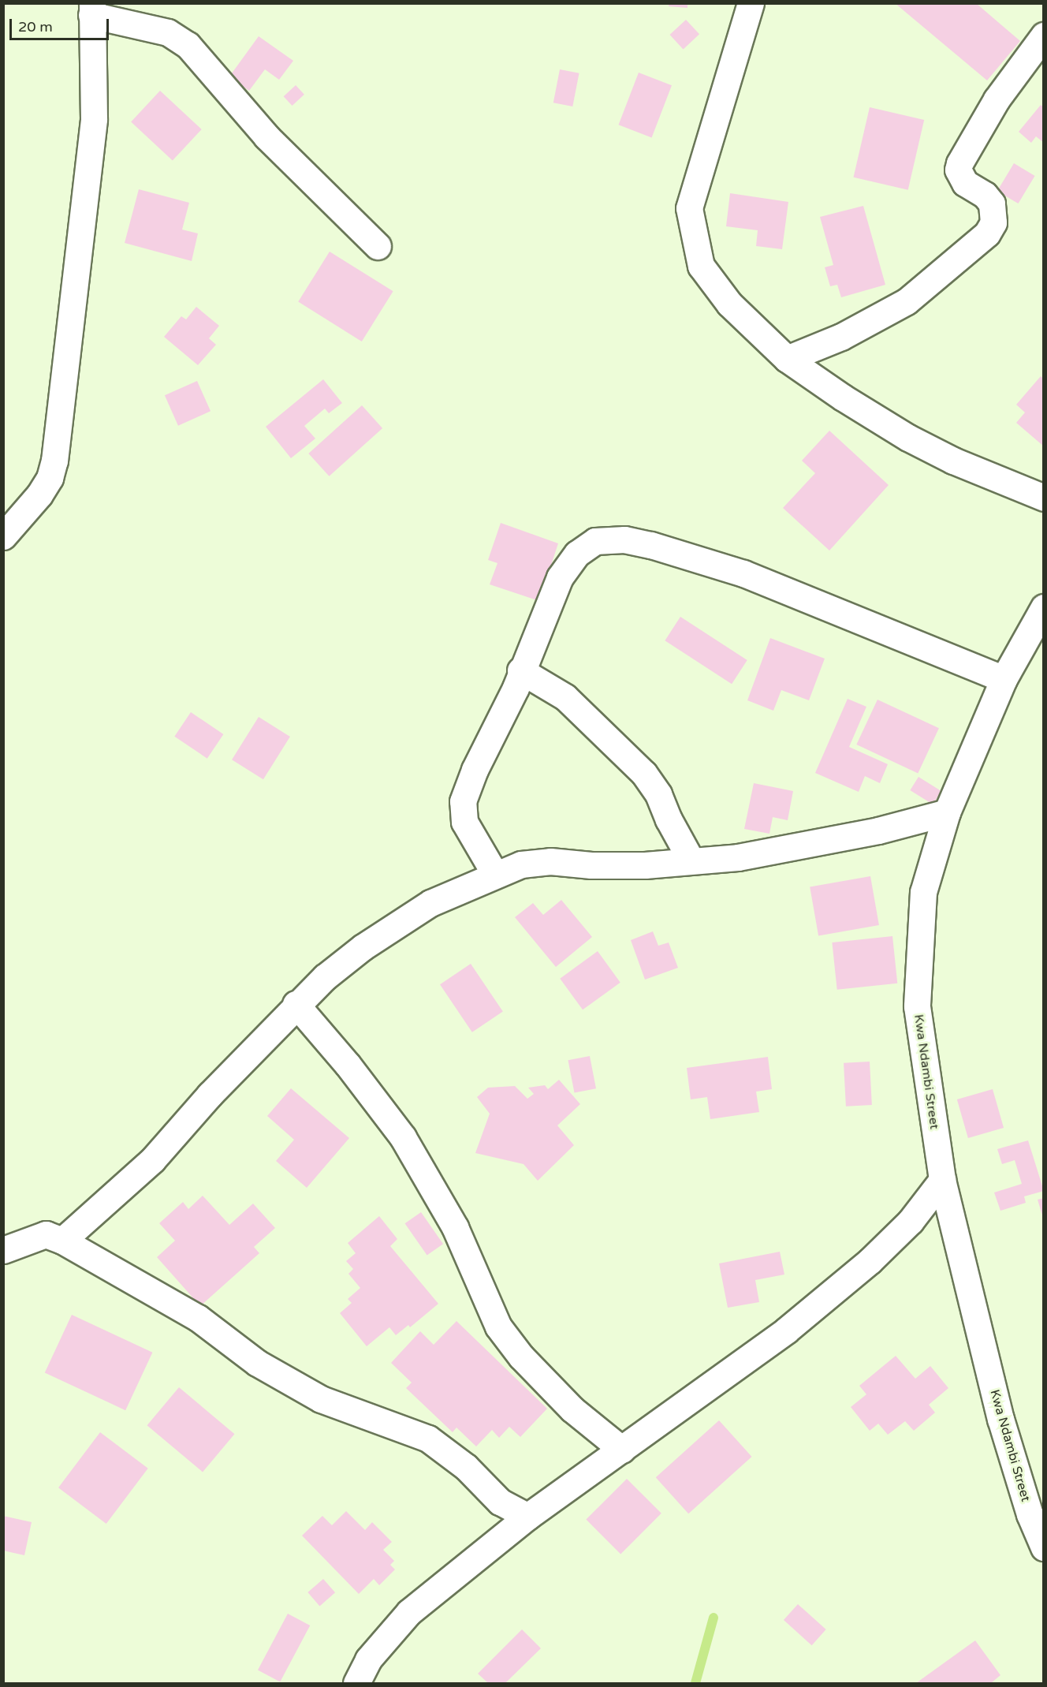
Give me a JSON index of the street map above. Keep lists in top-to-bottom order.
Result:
{
  "streets": {
    "street": ["Kwa Ndambi Street"]
  },
  "scale_bar": "20 m"
}
